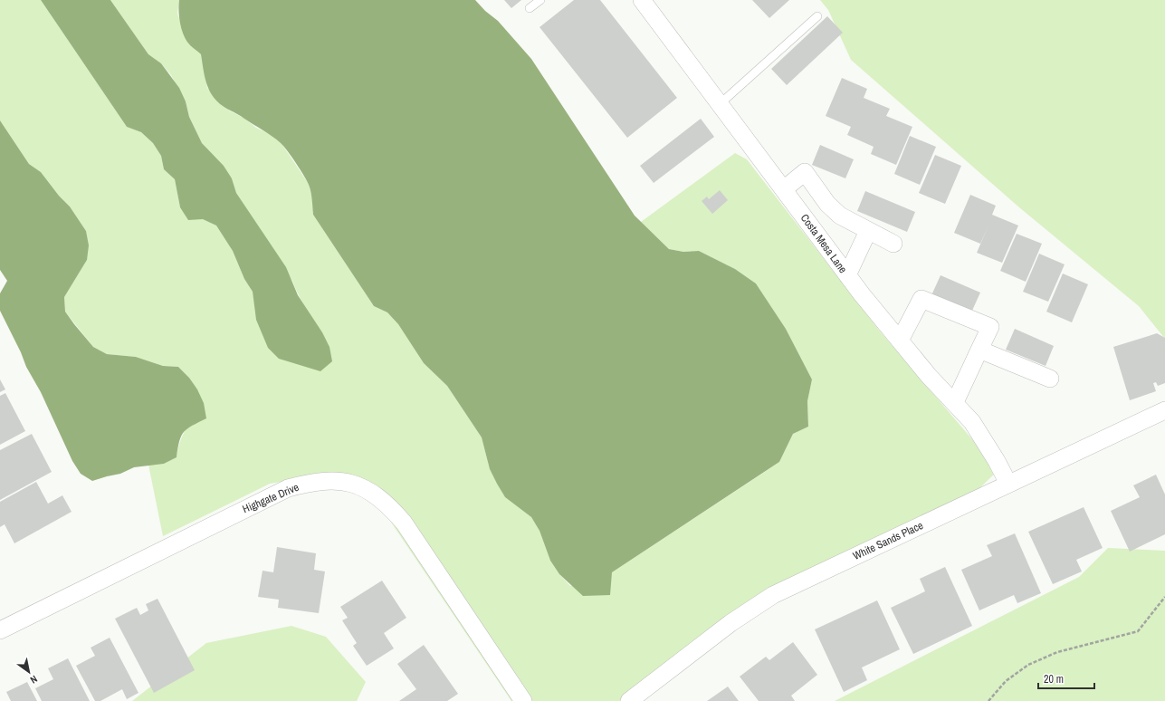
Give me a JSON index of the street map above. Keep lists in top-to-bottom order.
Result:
{
  "streets": {
    "street": ["Costa Mesa Lane", "Highgate Drive", "White Sands Place"]
  },
  "crossings": [
    ["Costa Mesa Lane", "White Sands Place"]
  ],
  "scale_bar": "20 m",
  "north": "bottom right"
}
